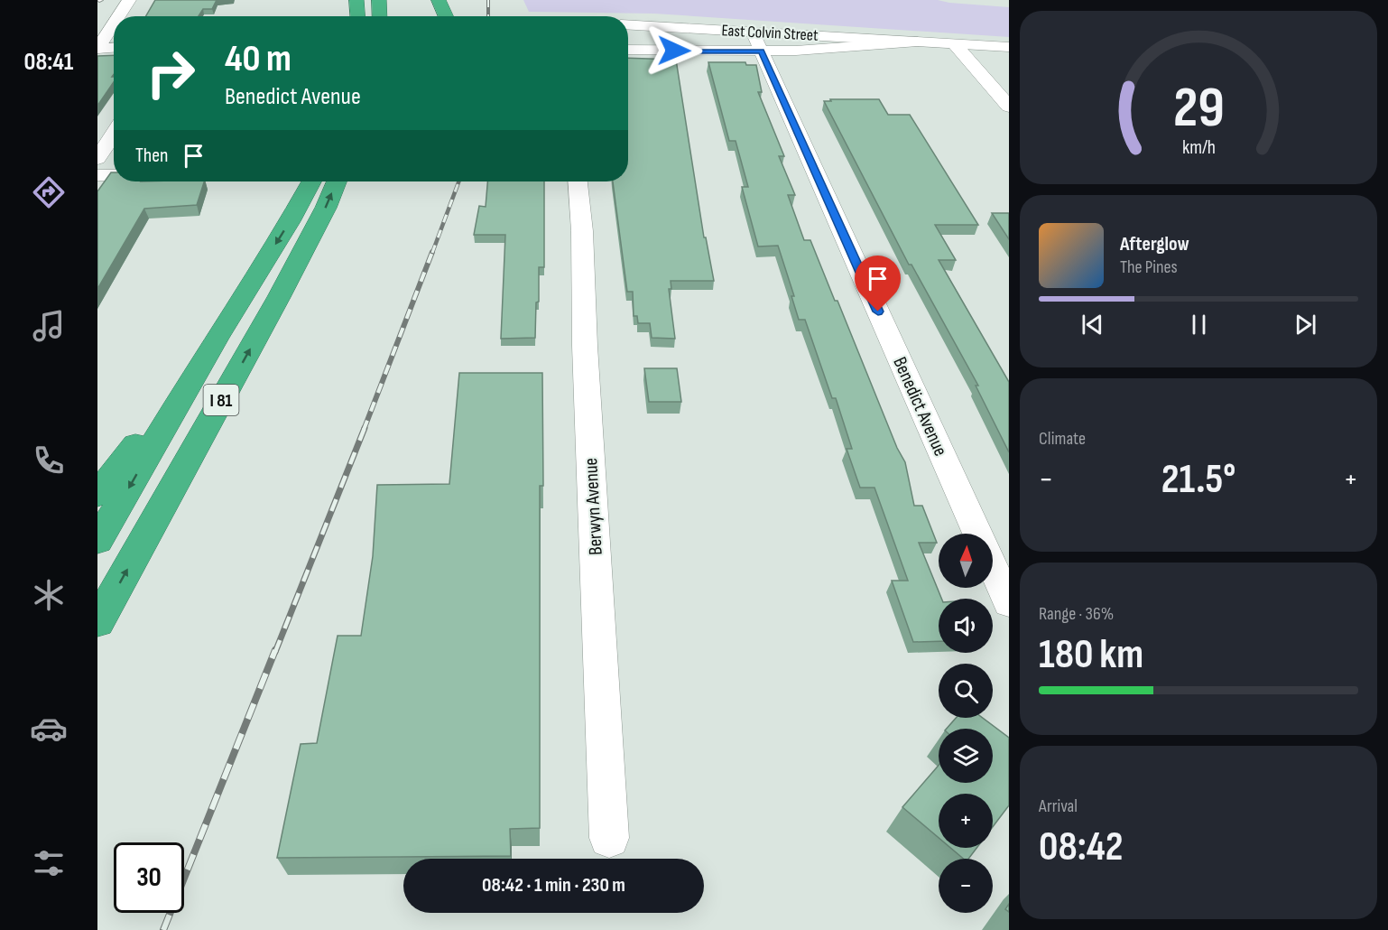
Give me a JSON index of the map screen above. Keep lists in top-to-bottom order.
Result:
{
  "streets": {
    "highway": ["I 81"],
    "street": ["East Colvin Street", "Benedict Avenue", "Berwyn Avenue"]
  },
  "crossings": [
    ["East Colvin Street", "Benedict Avenue"]
  ],
  "north": "top",
  "page": {
    "tabs": "08:41",
    "turn": ["40 m", "Benedict Avenue"],
    "then": "Then",
    "song": ["Afterglow", "The Pines"],
    "tile": [
      "Climate",
      ["Range · 36%", "180 km"],
      ["Arrival", "08:42"]
    ],
    "heat": ["−", "21.5°", "+"],
    "map_buttons": ["+", "−"],
    "limit": "30",
    "trip": "08:42 · 1 min · 230 m",
    "gauge": ["29", "km/h"]
  }
}
